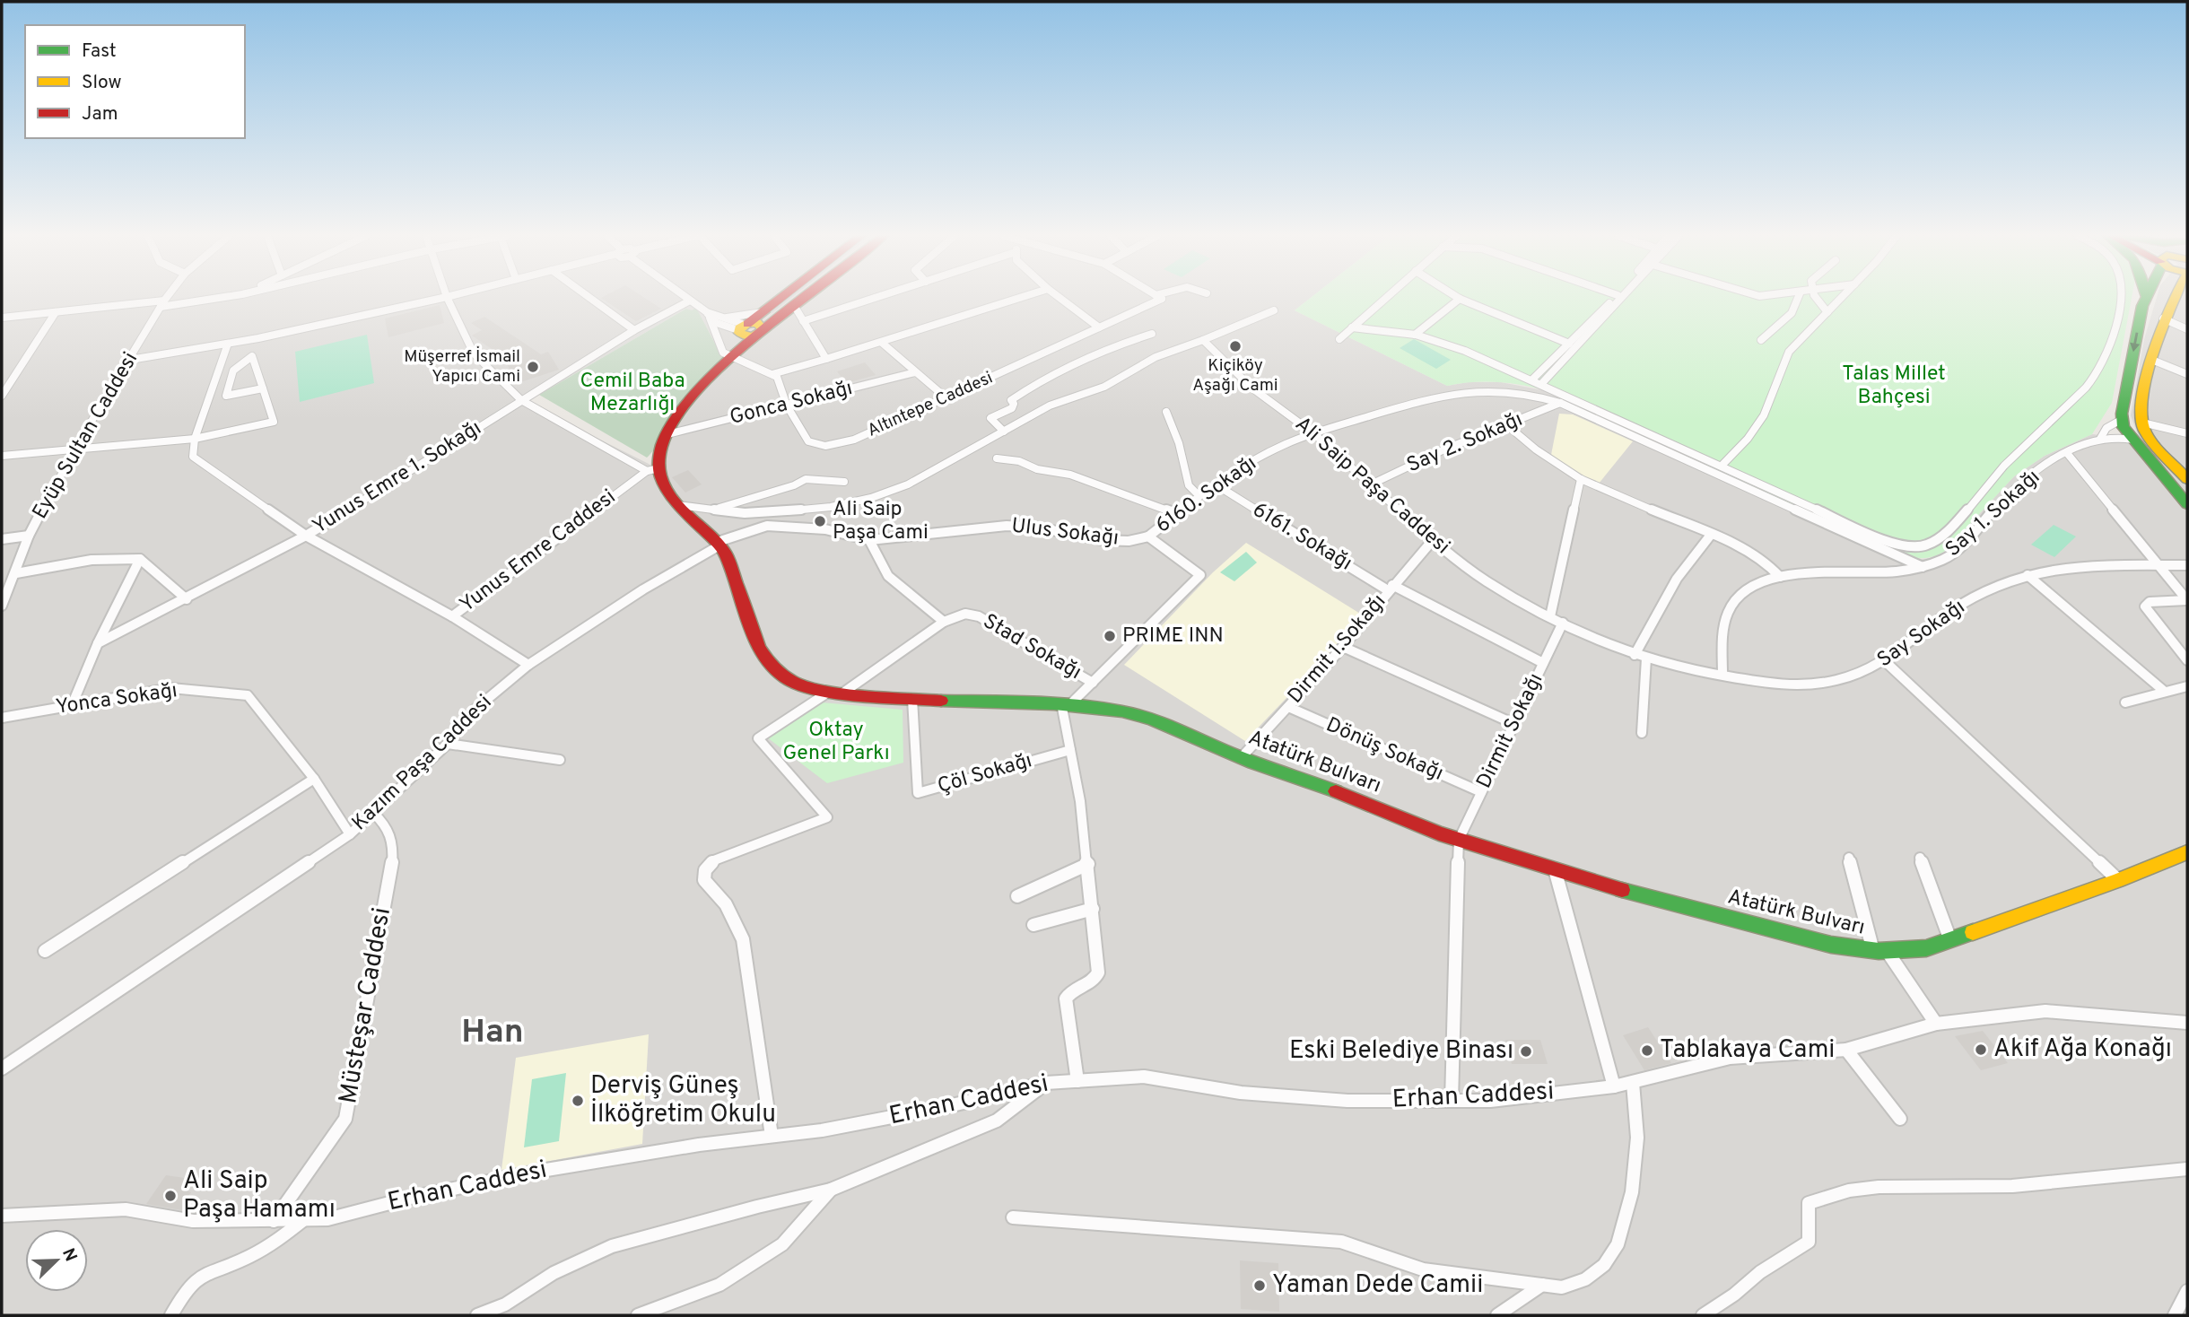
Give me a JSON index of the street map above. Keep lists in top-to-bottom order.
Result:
{
  "streets": {
    "main road": ["Atatürk Bulvarı"],
    "street": [
      "Gonca Sokağı",
      "Altıntepe Caddesi",
      "Eyüp Sultan Caddesi",
      "Say 2. Sokağı",
      "Yunus Emre 1. Sokağı",
      "Ali Saip Paşa Caddesi",
      "6160. Sokağı",
      "Say 1. Sokağı",
      "Ulus Sokağı",
      "6161. Sokağı",
      "Yunus Emre Caddesi",
      "Say Sokağı",
      "Stad Sokağı",
      "Dirmit 1.Sokağı",
      "Yonca Sokağı",
      "Dirmit Sokağı",
      "Dönüş Sokağı",
      "Kazım Paşa Caddesi",
      "Çöl Sokağı",
      "Müsteşar Caddesi",
      "Erhan Caddesi"
    ]
  },
  "crossings": [
    ["Gonca Sokağı", "Altıntepe Caddesi"],
    ["Say 2. Sokağı", "Ali Saip Paşa Caddesi"],
    ["Say 2. Sokağı", "6160. Sokağı"],
    ["Yunus Emre 1. Sokağı", "Yunus Emre Caddesi"],
    ["Ali Saip Paşa Caddesi", "6160. Sokağı"],
    ["Ali Saip Paşa Caddesi", "Say Sokağı"],
    ["Ali Saip Paşa Caddesi", "Dirmit 1.Sokağı"],
    ["6160. Sokağı", "Say 1. Sokağı"],
    ["6160. Sokağı", "Ulus Sokağı"],
    ["6160. Sokağı", "6161. Sokağı"],
    ["6160. Sokağı", "Stad Sokağı"],
    ["6160. Sokağı", "Atatürk Bulvarı"],
    ["Say 1. Sokağı", "Say Sokağı"],
    ["Ulus Sokağı", "Atatürk Bulvarı"],
    ["Ulus Sokağı", "Kazım Paşa Caddesi"],
    ["6161. Sokağı", "Dirmit 1.Sokağı"],
    ["6161. Sokağı", "Dirmit Sokağı"],
    ["Yunus Emre Caddesi", "Atatürk Bulvarı"],
    ["Say Sokağı", "Dirmit Sokağı"],
    ["Stad Sokağı", "Atatürk Bulvarı"],
    ["Stad Sokağı", "Erhan Caddesi"],
    ["Dirmit 1.Sokağı", "Dönüş Sokağı"],
    ["Dirmit 1.Sokağı", "Atatürk Bulvarı"],
    ["Yonca Sokağı", "Kazım Paşa Caddesi"],
    ["Dirmit Sokağı", "Dönüş Sokağı"],
    ["Dirmit Sokağı", "Atatürk Bulvarı"],
    ["Atatürk Bulvarı", "Kazım Paşa Caddesi"],
    ["Atatürk Bulvarı", "Çöl Sokağı"],
    ["Kazım Paşa Caddesi", "Müsteşar Caddesi"],
    ["Müsteşar Caddesi", "Erhan Caddesi"]
  ],
  "districts": ["Han"],
  "parks": ["Talas Millet Bahçesi", "Cemil Baba Mezarlığı", "Oktay Genel Parkı"],
  "places": [
    "Kiçiköy Aşağı Cami",
    "Müşerref İsmail Yapıcı Cami",
    "Ali Saip Paşa Cami",
    "PRIME INN",
    "Akif Ağa Konağı",
    "Tablakaya Cami",
    "Eski Belediye Binası",
    "Derviş Güneş İlköğretim Okulu",
    "Ali Saip Paşa Hamamı",
    "Yaman Dede Camii"
  ],
  "legend": ["Fast", "Slow", "Jam"],
  "north": "top right"
}
